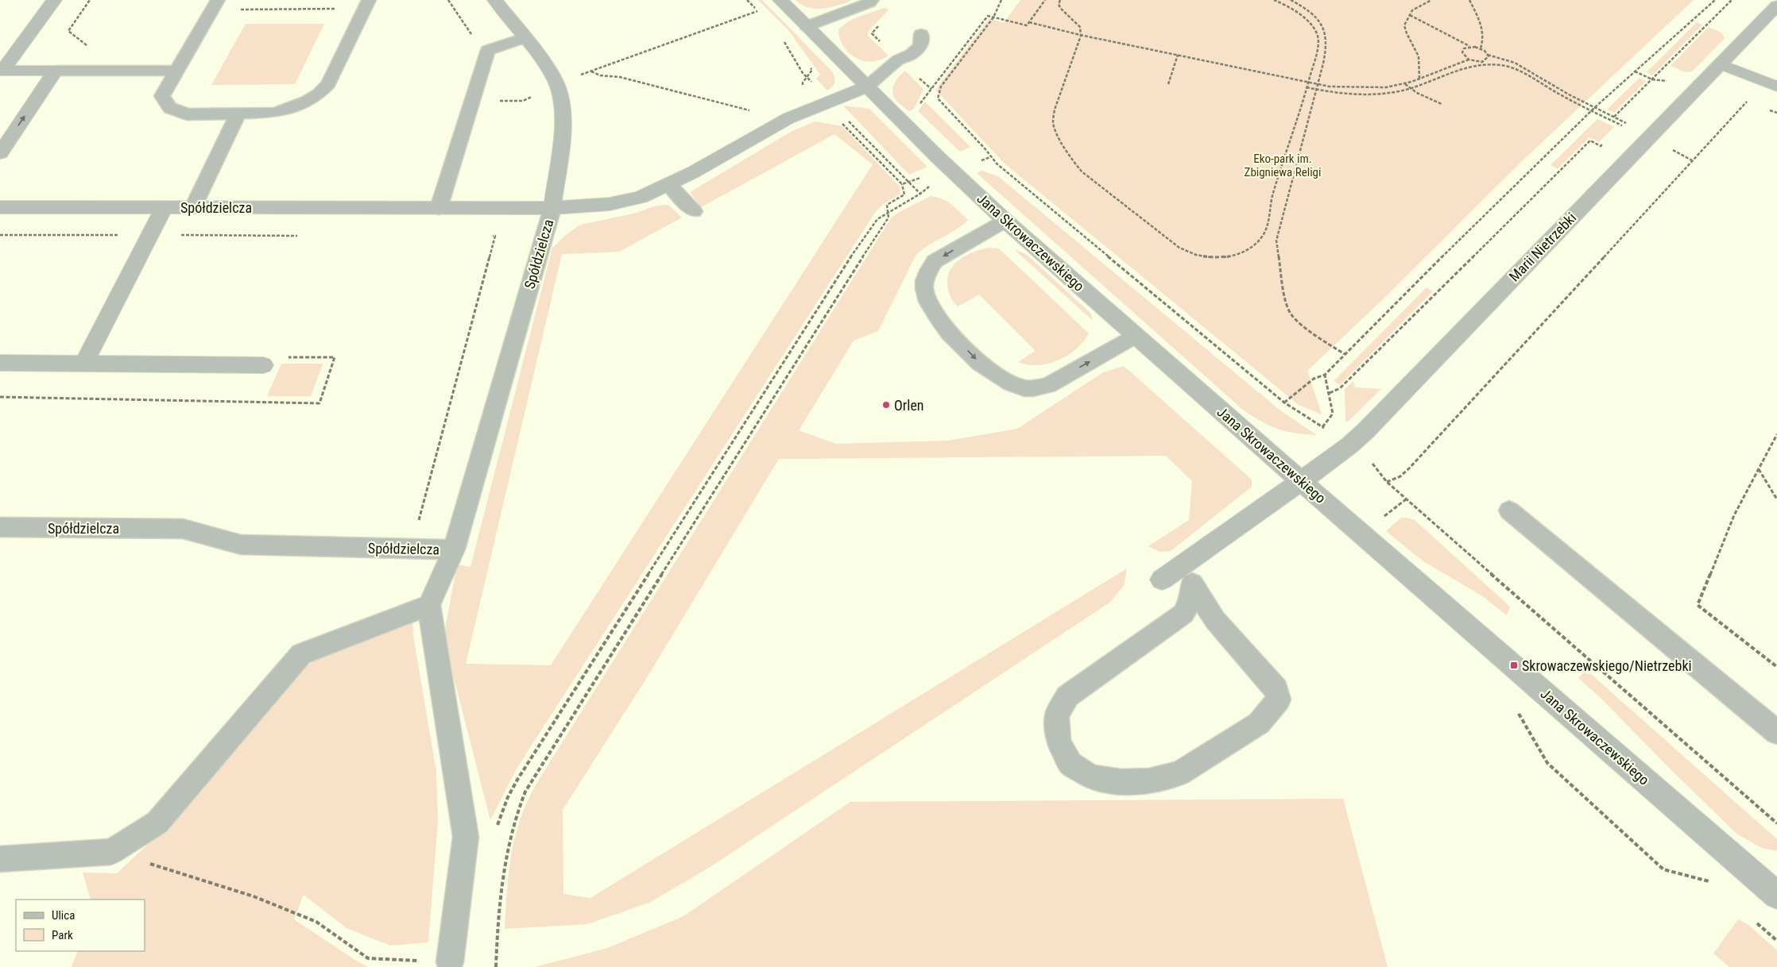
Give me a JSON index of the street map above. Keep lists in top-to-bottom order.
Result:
{
  "streets": {
    "street": ["Spółdzielcza", "Jana Skrowaczewskiego", "Marii Nietrzebki"]
  },
  "crossings": [
    ["Jana Skrowaczewskiego", "Marii Nietrzebki"]
  ],
  "parks": ["Eko-park im. Zbigniewa Religi"],
  "places": {
    "other": ["Orlen"],
    "transit": ["Skrowaczewskiego/Nietrzebki"]
  },
  "legend": ["Ulica", "Park"]
}
